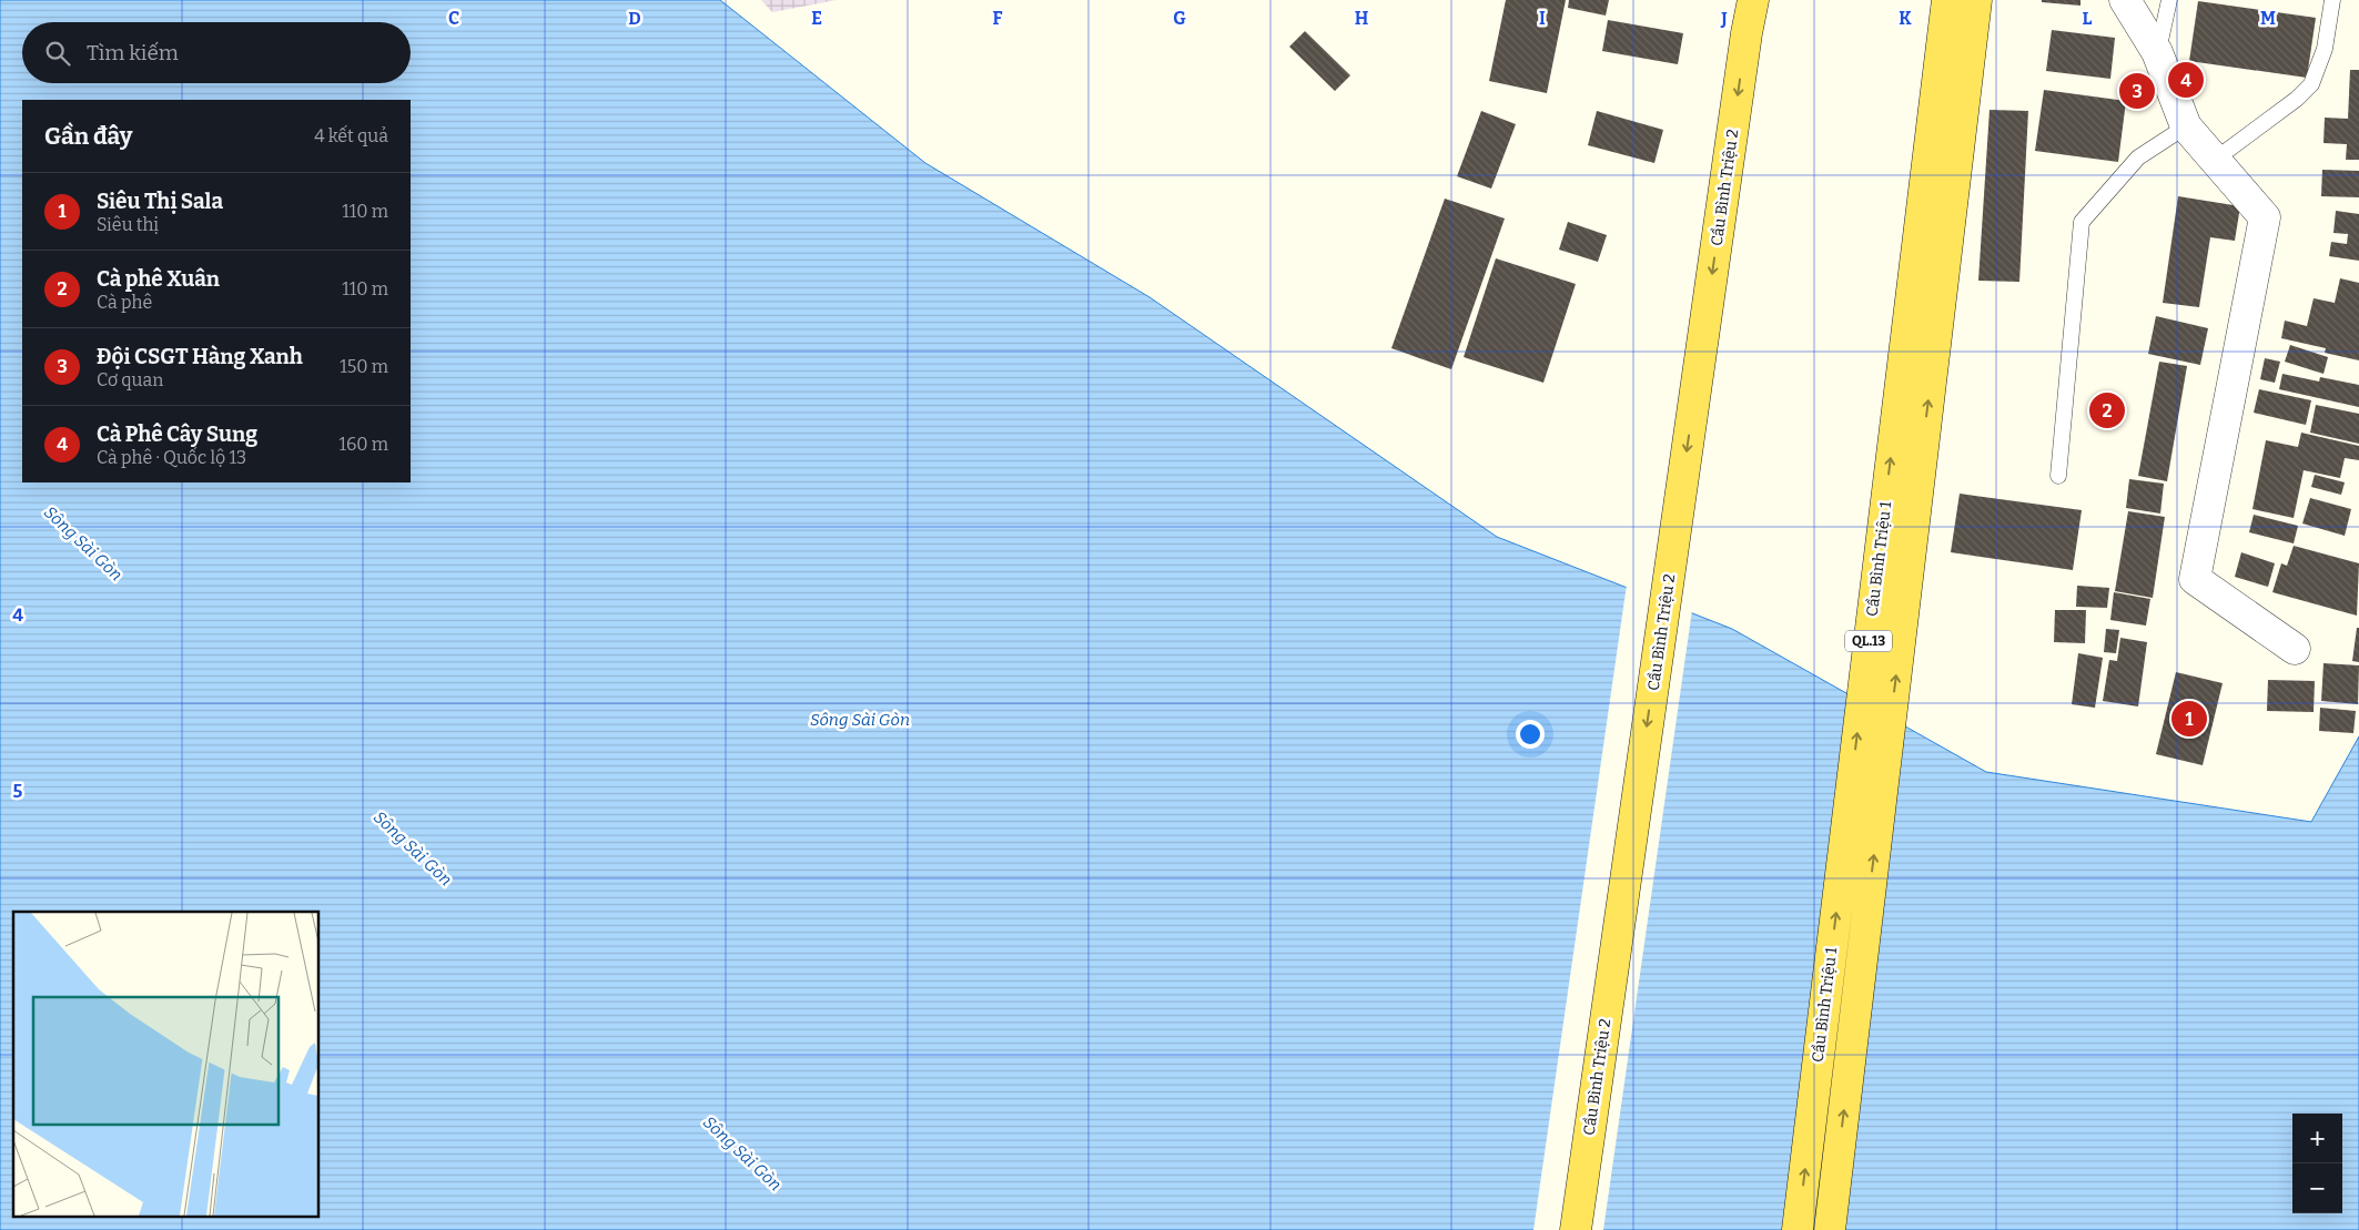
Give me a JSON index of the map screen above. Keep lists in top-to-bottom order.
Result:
{
  "streets": {
    "main road": ["Cầu Bình Triệu 2", "Cầu Bình Triệu 1", "QL.13"]
  },
  "one_way": ["Cầu Bình Triệu 2", "Cầu Bình Triệu 1"],
  "water": ["Sông Sài Gòn"],
  "page": {
    "search": "Tìm kiếm",
    "pins": [
      "4",
      "3",
      "2",
      "1"
    ],
    "heading": ["Gần đây", "4 kết quả"],
    "list": [
      {
        "mark": "1",
        "name": "Siêu Thị Sala",
        "note": "Siêu thị",
        "value": "110 m"
      },
      {
        "mark": "2",
        "name": "Cà phê Xuân",
        "note": "Cà phê",
        "value": "110 m"
      },
      {
        "mark": "3",
        "name": "Đội CSGT Hàng Xanh",
        "note": "Cơ quan",
        "value": "150 m"
      },
      {
        "mark": "4",
        "name": "Cà Phê Cây Sung",
        "note": "Cà phê · Quốc lộ 13",
        "value": "160 m"
      }
    ],
    "map_buttons": ["+", "−"]
  },
  "grid": {
    "columns": [
      "C",
      "D",
      "E",
      "F",
      "G",
      "H",
      "I",
      "J",
      "K",
      "L",
      "M"
    ],
    "rows": ["4", "5"]
  }
}
